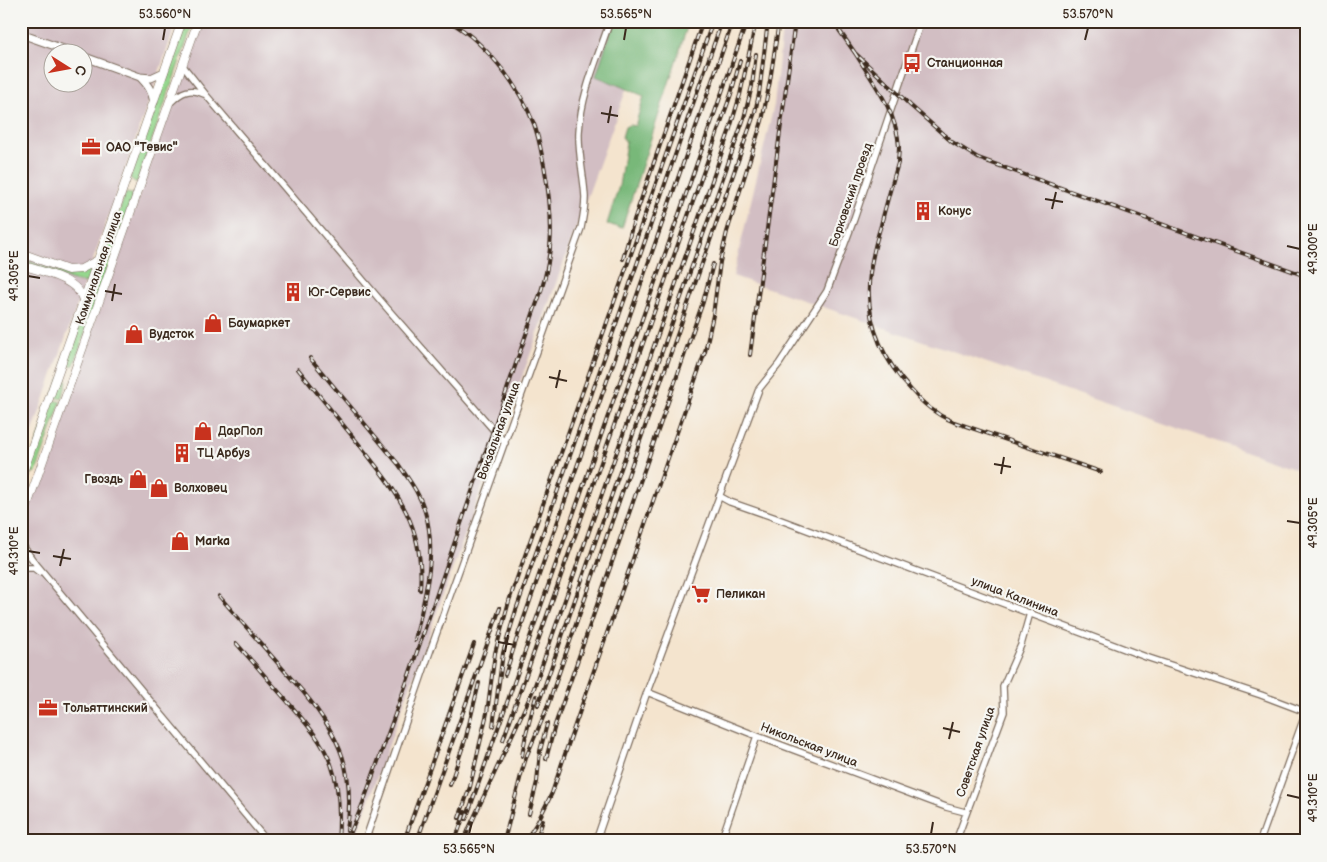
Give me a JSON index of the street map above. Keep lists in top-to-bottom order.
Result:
{
  "streets": {
    "main road": ["Коммунальная улица"],
    "street": [
      "Борковский проезд",
      "Вокзальная улица",
      "улица Калинина",
      "Никольская улица",
      "Советская улица"
    ]
  },
  "crossings": [
    ["Борковский проезд", "улица Калинина"],
    ["улица Калинина", "Советская улица"],
    ["Никольская улица", "Советская улица"]
  ],
  "places": {
    "bus stop": ["Станционная"],
    "office": ["ОАО \"Тевис\"", "Тольяттинский"],
    "building": ["Конус", "Юг-Сервис", "ТЦ Арбуз"],
    "shop": [
      "Баумаркет",
      "Вудсток",
      "ДарПол",
      "Гвоздь",
      "Волховец",
      "Marka"
    ],
    "supermarket": ["Пеликан"]
  },
  "north": "right",
  "coordinates": [
    "53.560°N",
    "53.565°N",
    "53.570°N",
    "49.300°E",
    "49.305°E",
    "49.310°E"
  ]
}
